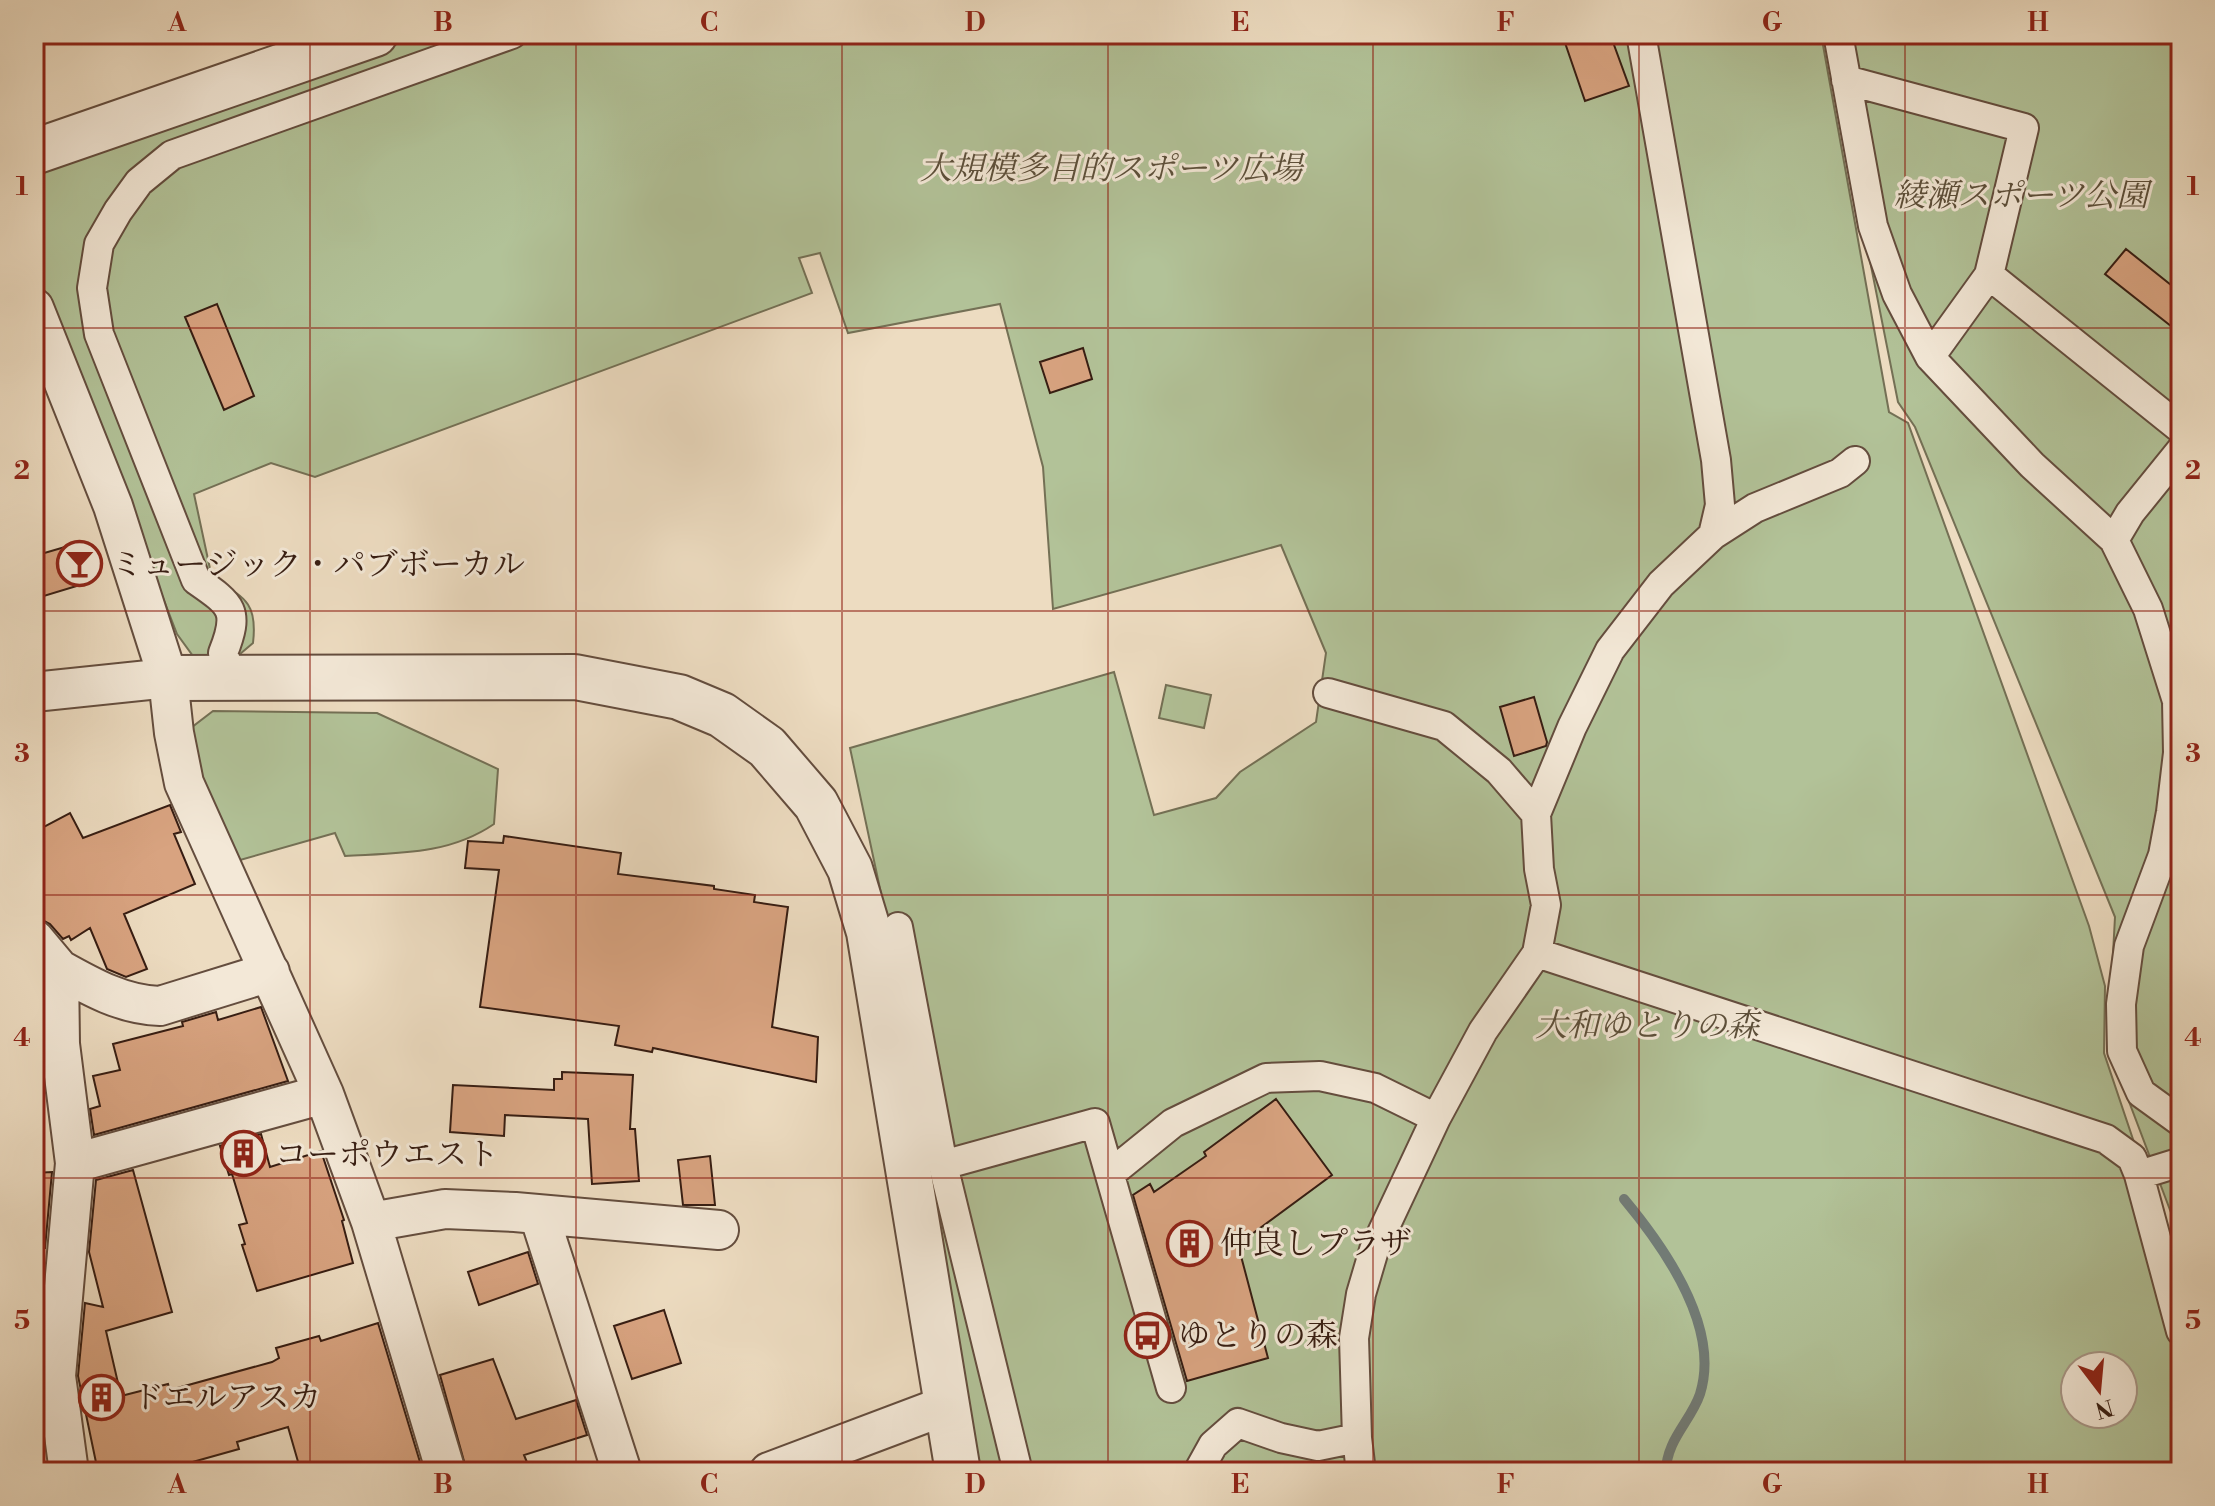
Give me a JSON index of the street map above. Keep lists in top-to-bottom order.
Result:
{
  "parks": ["大規模多目的スポーツ広場", "綾瀬スポーツ公園", "大和ゆとりの森"],
  "places": {
    "bar": ["ミュージック・パブボーカル"],
    "building": ["コーポウエスト", "仲良しプラザ", "ドエルアスカ"],
    "bus stop": ["ゆとりの森"]
  },
  "north": "bottom",
  "grid": {
    "columns": [
      "A",
      "B",
      "C",
      "D",
      "E",
      "F",
      "G",
      "H"
    ],
    "rows": [
      "1",
      "2",
      "3",
      "4",
      "5"
    ]
  }
}
